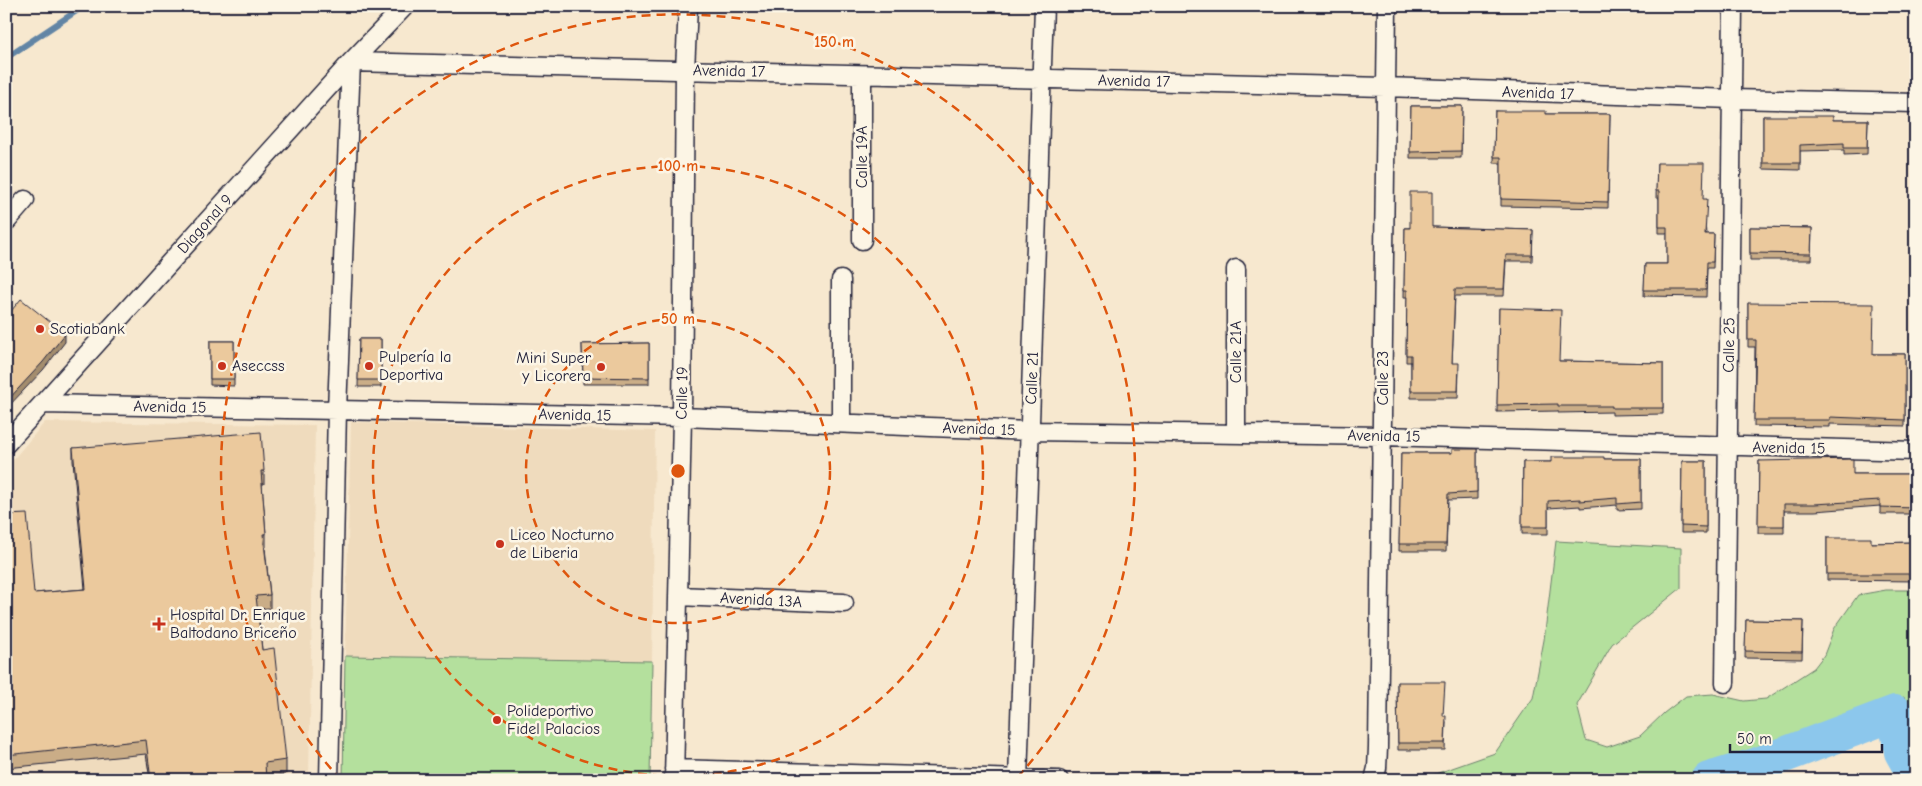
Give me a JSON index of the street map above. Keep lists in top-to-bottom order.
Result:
{
  "streets": {
    "street": [
      "Avenida 17",
      "Calle 19A",
      "Diagonal 9",
      "Calle 25",
      "Calle 21A",
      "Calle 21",
      "Calle 23",
      "Calle 19",
      "Avenida 15",
      "Avenida 13A"
    ]
  },
  "crossings": [
    ["Avenida 17", "Calle 19A"],
    ["Avenida 17", "Diagonal 9"],
    ["Avenida 17", "Calle 25"],
    ["Avenida 17", "Calle 21"],
    ["Avenida 17", "Calle 23"],
    ["Avenida 17", "Calle 19"],
    ["Diagonal 9", "Avenida 15"],
    ["Calle 25", "Avenida 15"],
    ["Calle 21A", "Avenida 15"],
    ["Calle 21", "Avenida 15"],
    ["Calle 23", "Avenida 15"],
    ["Calle 19", "Avenida 15"],
    ["Calle 19", "Avenida 13A"]
  ],
  "places": {
    "other": [
      "Scotiabank",
      "Aseccss",
      "Pulpería la Deportiva",
      "Mini Super y Licorera",
      "Liceo Nocturno de Liberia",
      "Polideportivo Fidel Palacios"
    ],
    "health": ["Hospital Dr. Enrique Baltodano Briceño"]
  },
  "scale_bar": "50 m",
  "rings": ["150 m", "100 m", "50 m"]
}
